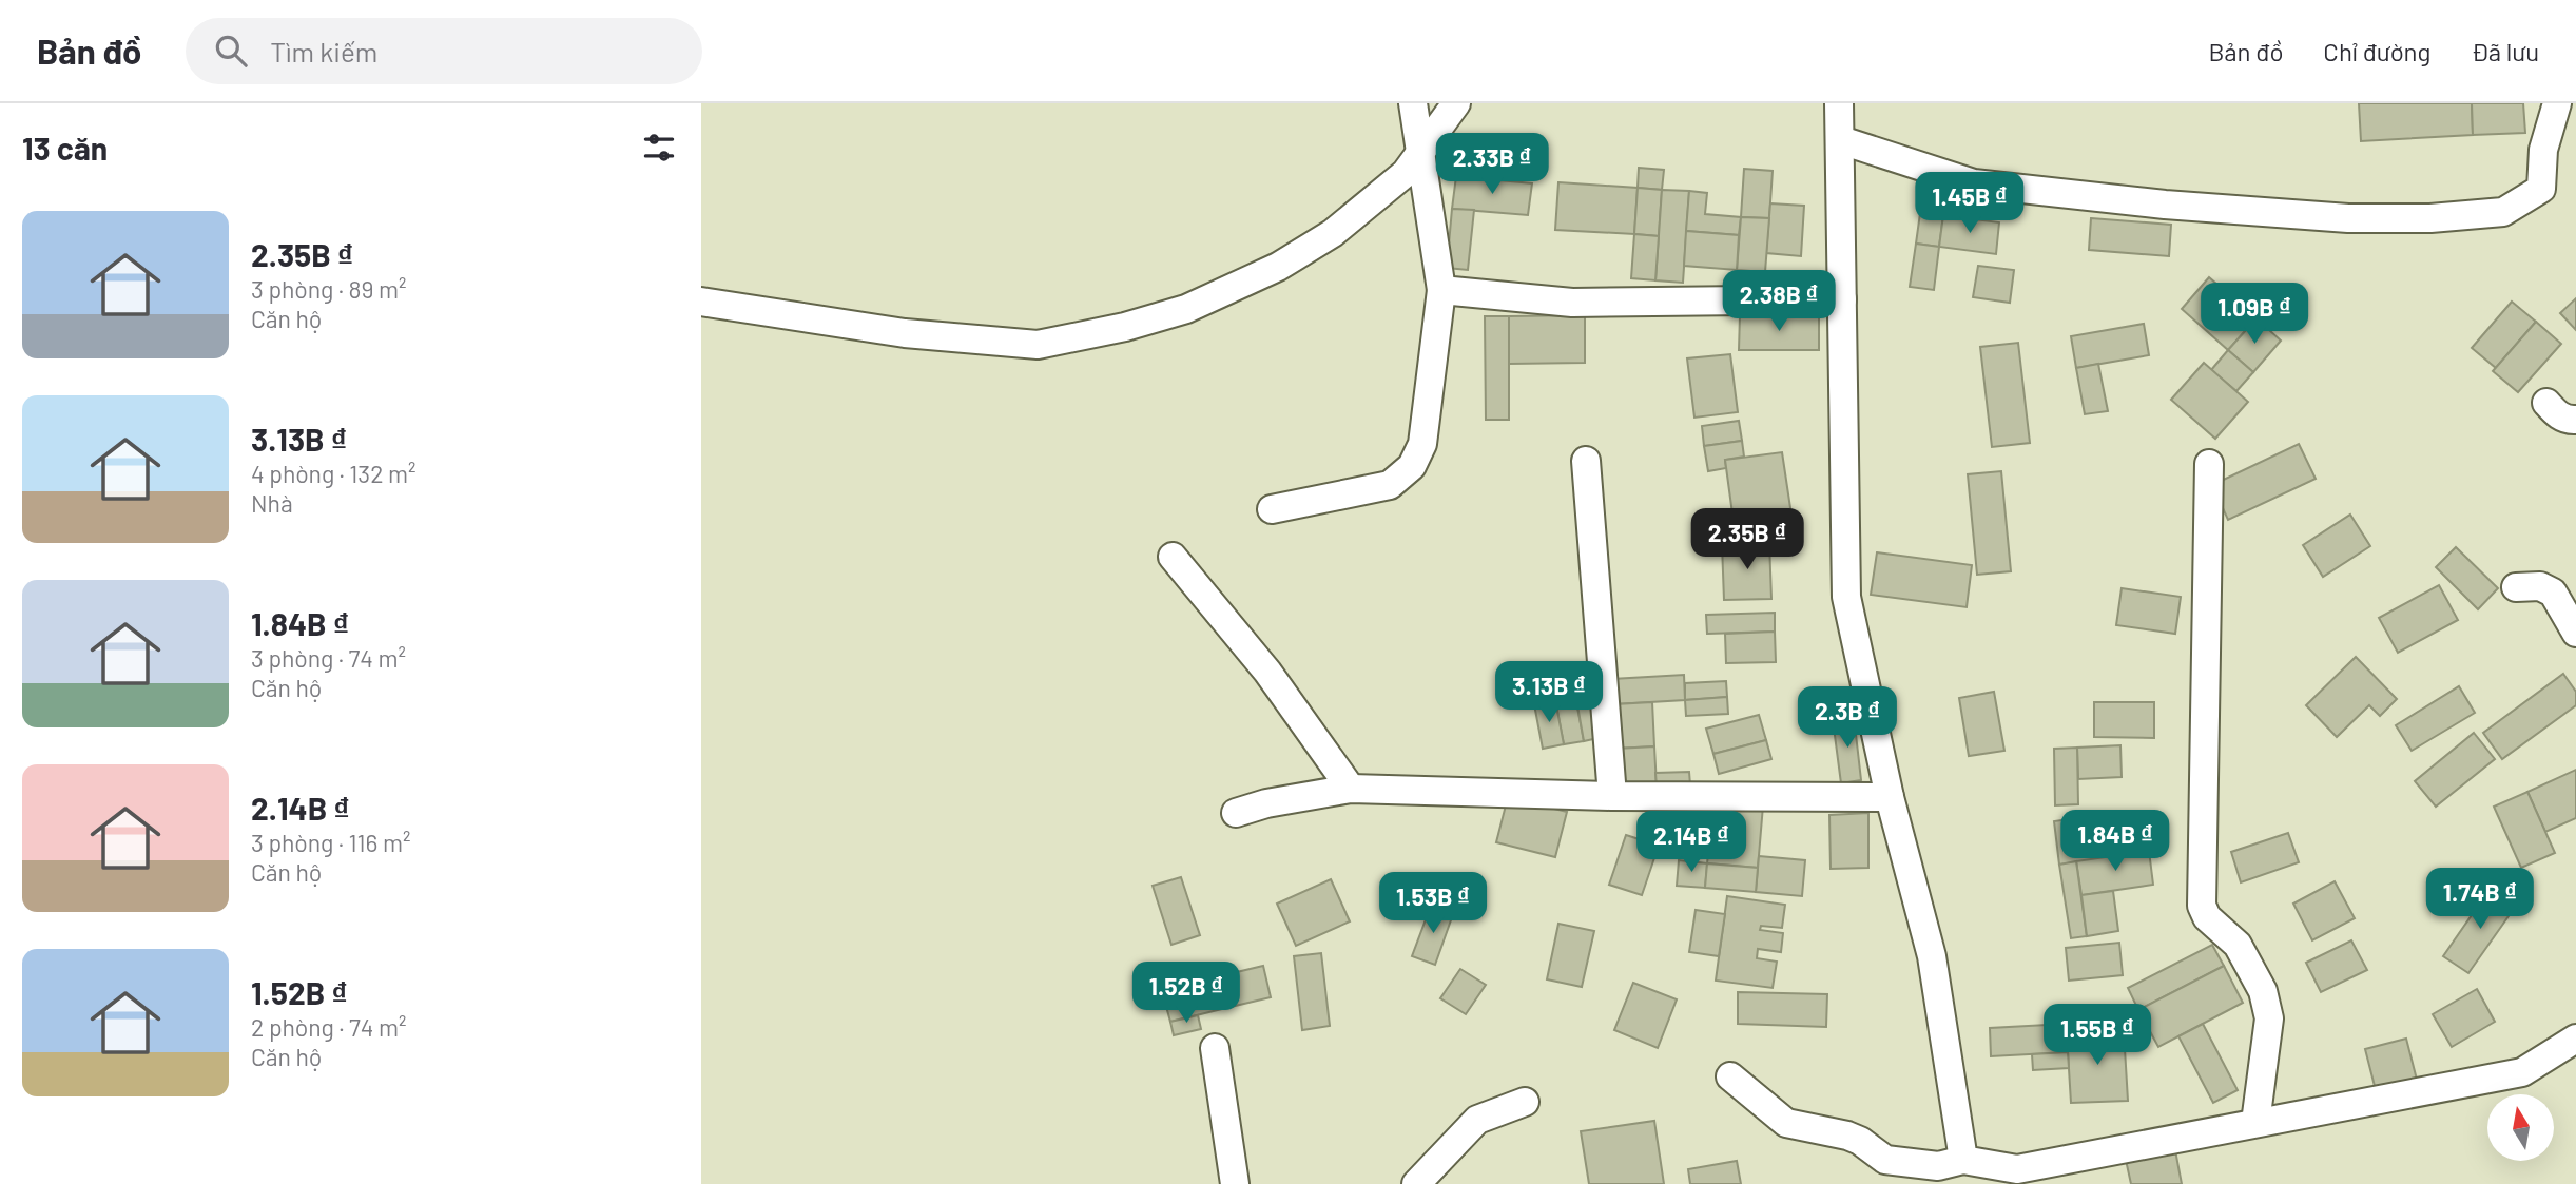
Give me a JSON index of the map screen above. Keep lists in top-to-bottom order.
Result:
{
  "north": "top",
  "page": {
    "header": "Bản đồ",
    "search": "Tìm kiếm",
    "nav": ["Bản đồ", "Chỉ đường", "Đã lưu"],
    "heading": "13 căn",
    "price": [
      "2.33B ₫",
      "1.45B ₫",
      "2.38B ₫",
      "1.09B ₫",
      "2.35B ₫",
      "3.13B ₫",
      "2.3B ₫",
      "1.84B ₫",
      "2.14B ₫",
      "1.74B ₫",
      "1.53B ₫",
      "1.52B ₫",
      "1.55B ₫"
    ],
    "list": [
      {
        "name": "2.35B ₫",
        "note": "3 phòng · 89 m² · Căn hộ"
      },
      {
        "name": "3.13B ₫",
        "note": "4 phòng · 132 m² · Nhà"
      },
      {
        "name": "1.84B ₫",
        "note": "3 phòng · 74 m² · Căn hộ"
      },
      {
        "name": "2.14B ₫",
        "note": "3 phòng · 116 m² · Căn hộ"
      },
      {
        "name": "1.52B ₫",
        "note": "2 phòng · 74 m² · Căn hộ"
      }
    ]
  }
}
